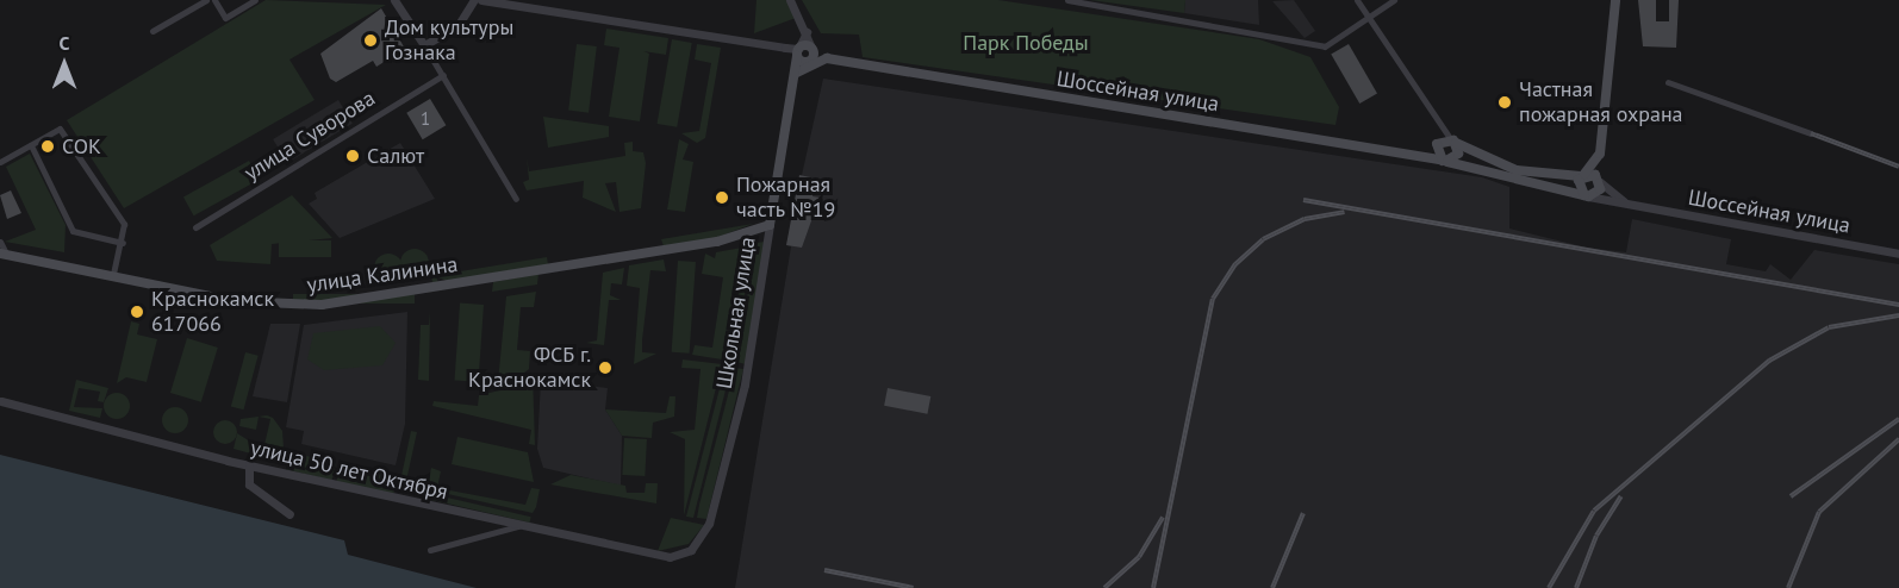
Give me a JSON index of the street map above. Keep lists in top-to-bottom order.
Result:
{
  "streets": {
    "main road": ["Шоссейная улица", "улица Калинина", "Школьная улица"],
    "street": ["улица Суворова", "улица 50 лет Октября"]
  },
  "crossings": [
    ["улица Калинина", "Школьная улица"],
    ["Школьная улица", "улица 50 лет Октября"]
  ],
  "parks": ["Парк Победы"],
  "places": [
    "Дом культуры Гознака",
    "Частная пожарная охрана",
    "СОК",
    "Салют",
    "Пожарная часть №19",
    "Краснокамск 617066",
    "ФСБ г. Краснокамск"
  ],
  "house_numbers": ["1"],
  "north": "top"
}
